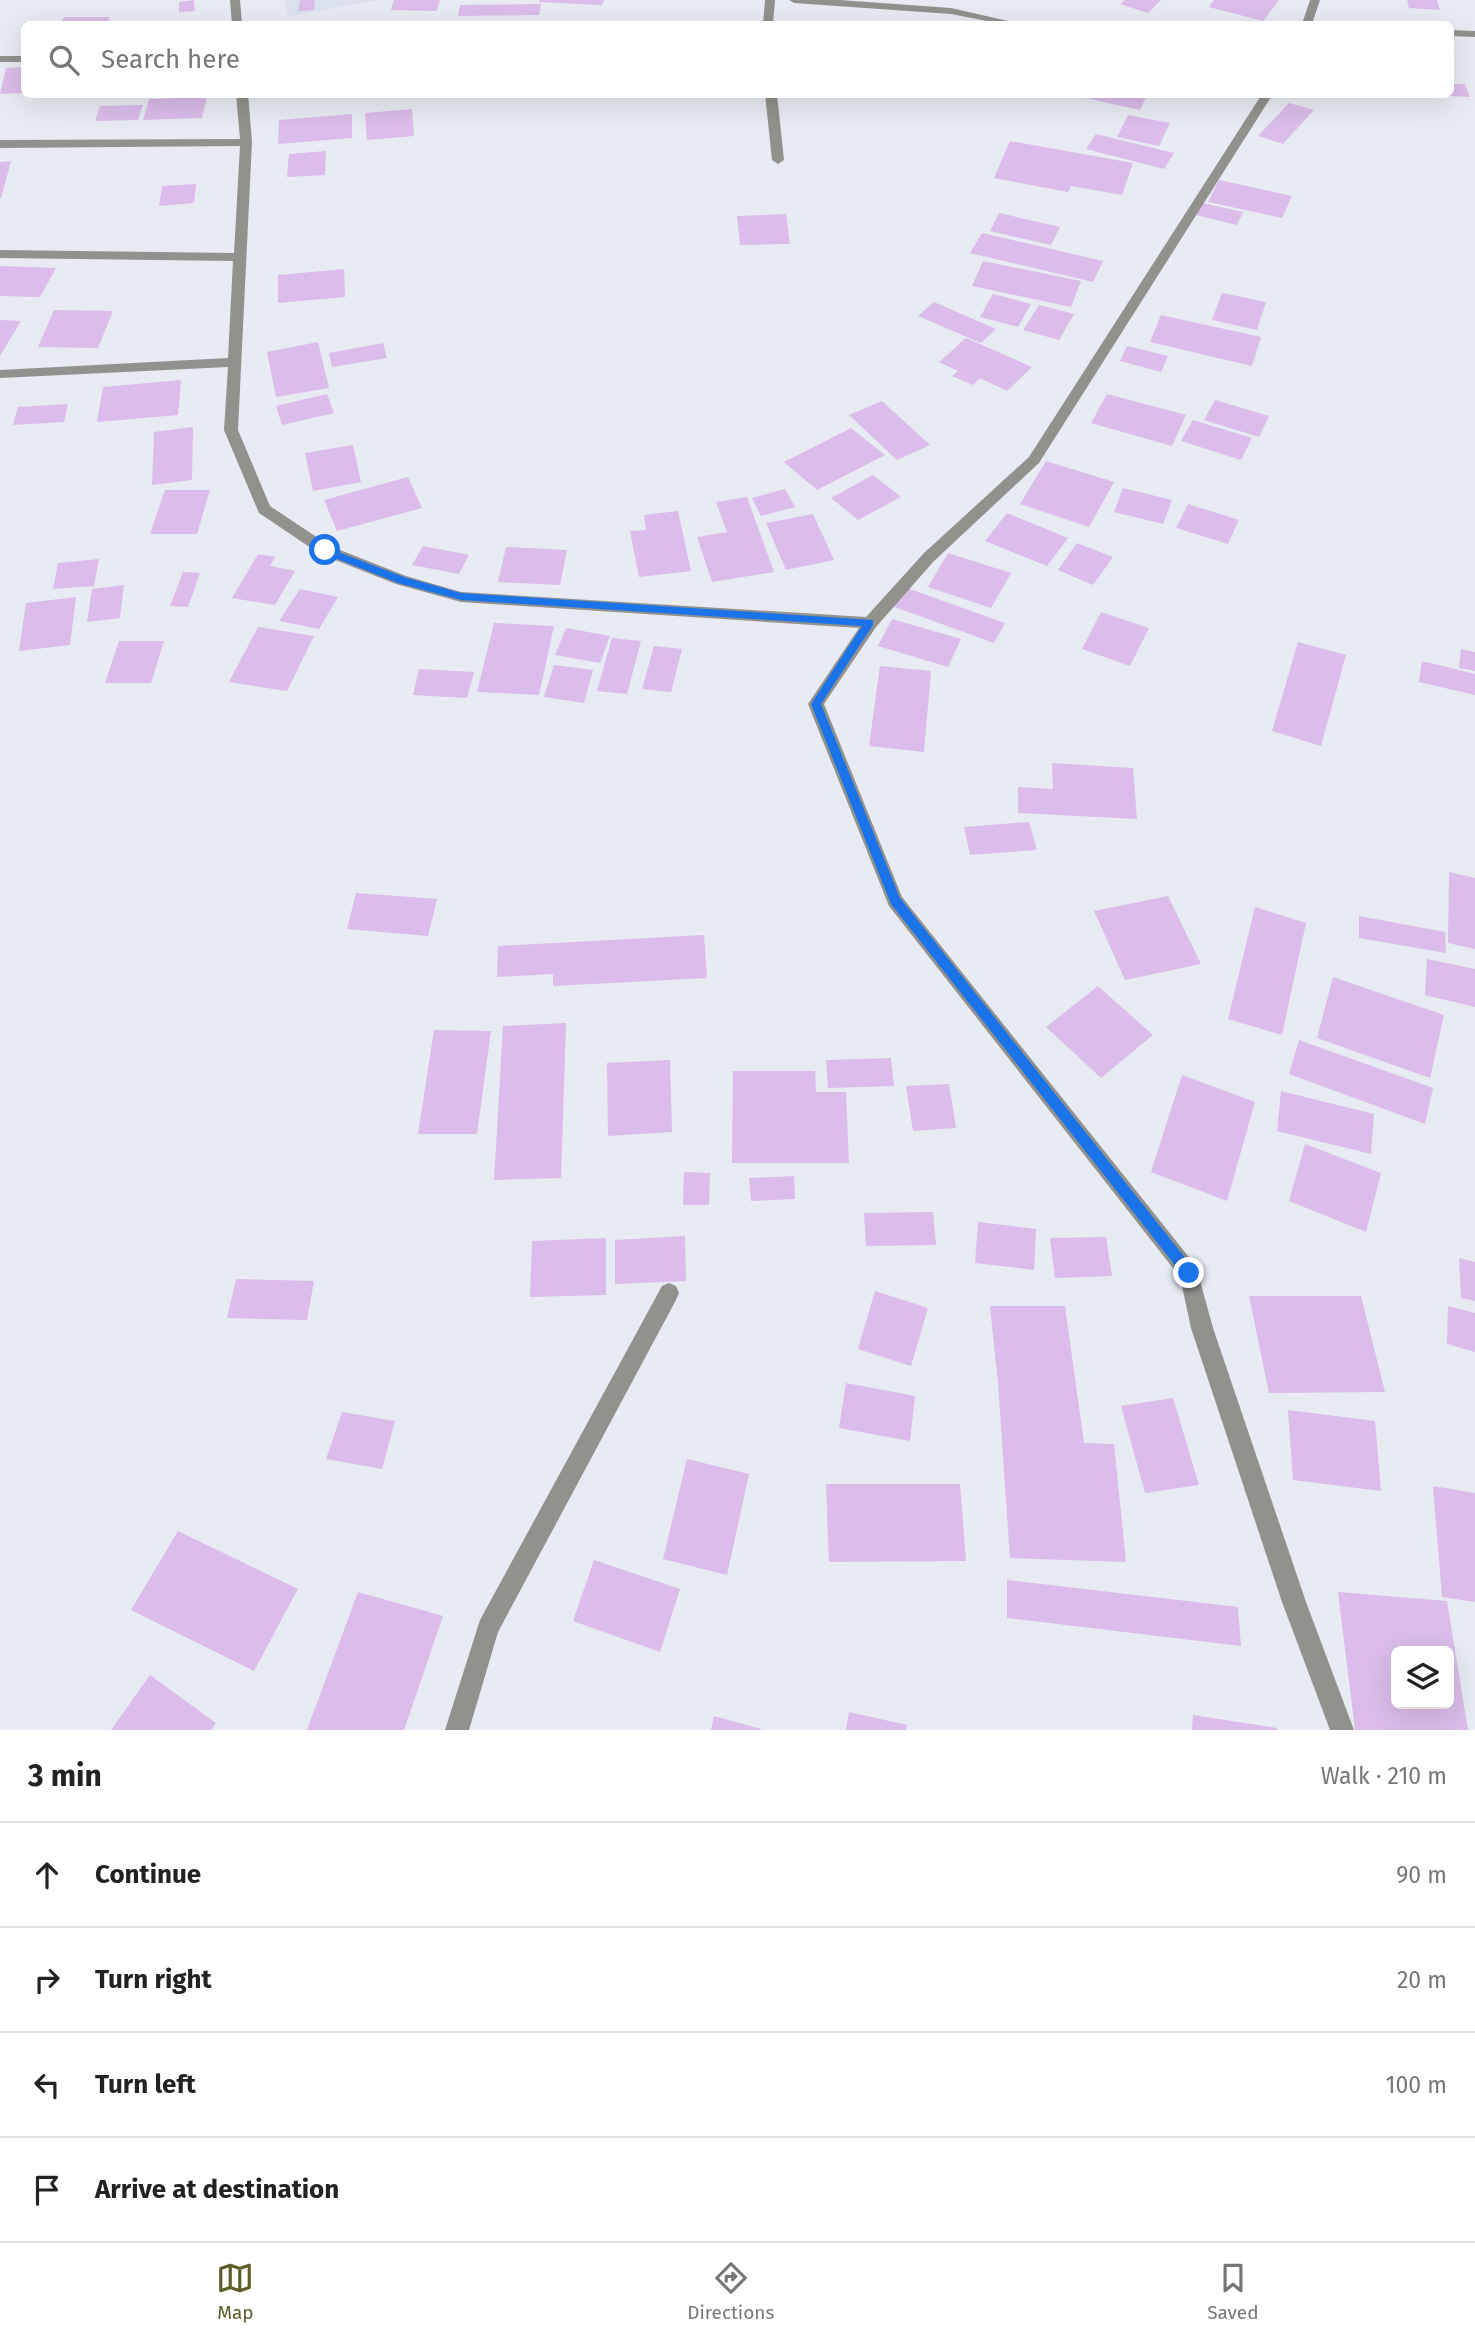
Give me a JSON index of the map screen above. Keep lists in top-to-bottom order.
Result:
{
  "page": {
    "search": "Search here",
    "heading": ["3 min", "Walk · 210 m"],
    "list": [
      ["Continue", "90 m"],
      ["Turn right", "20 m"],
      ["Turn left", "100 m"],
      "Arrive at destination"
    ],
    "nav": ["Map", "Directions", "Saved"]
  }
}
